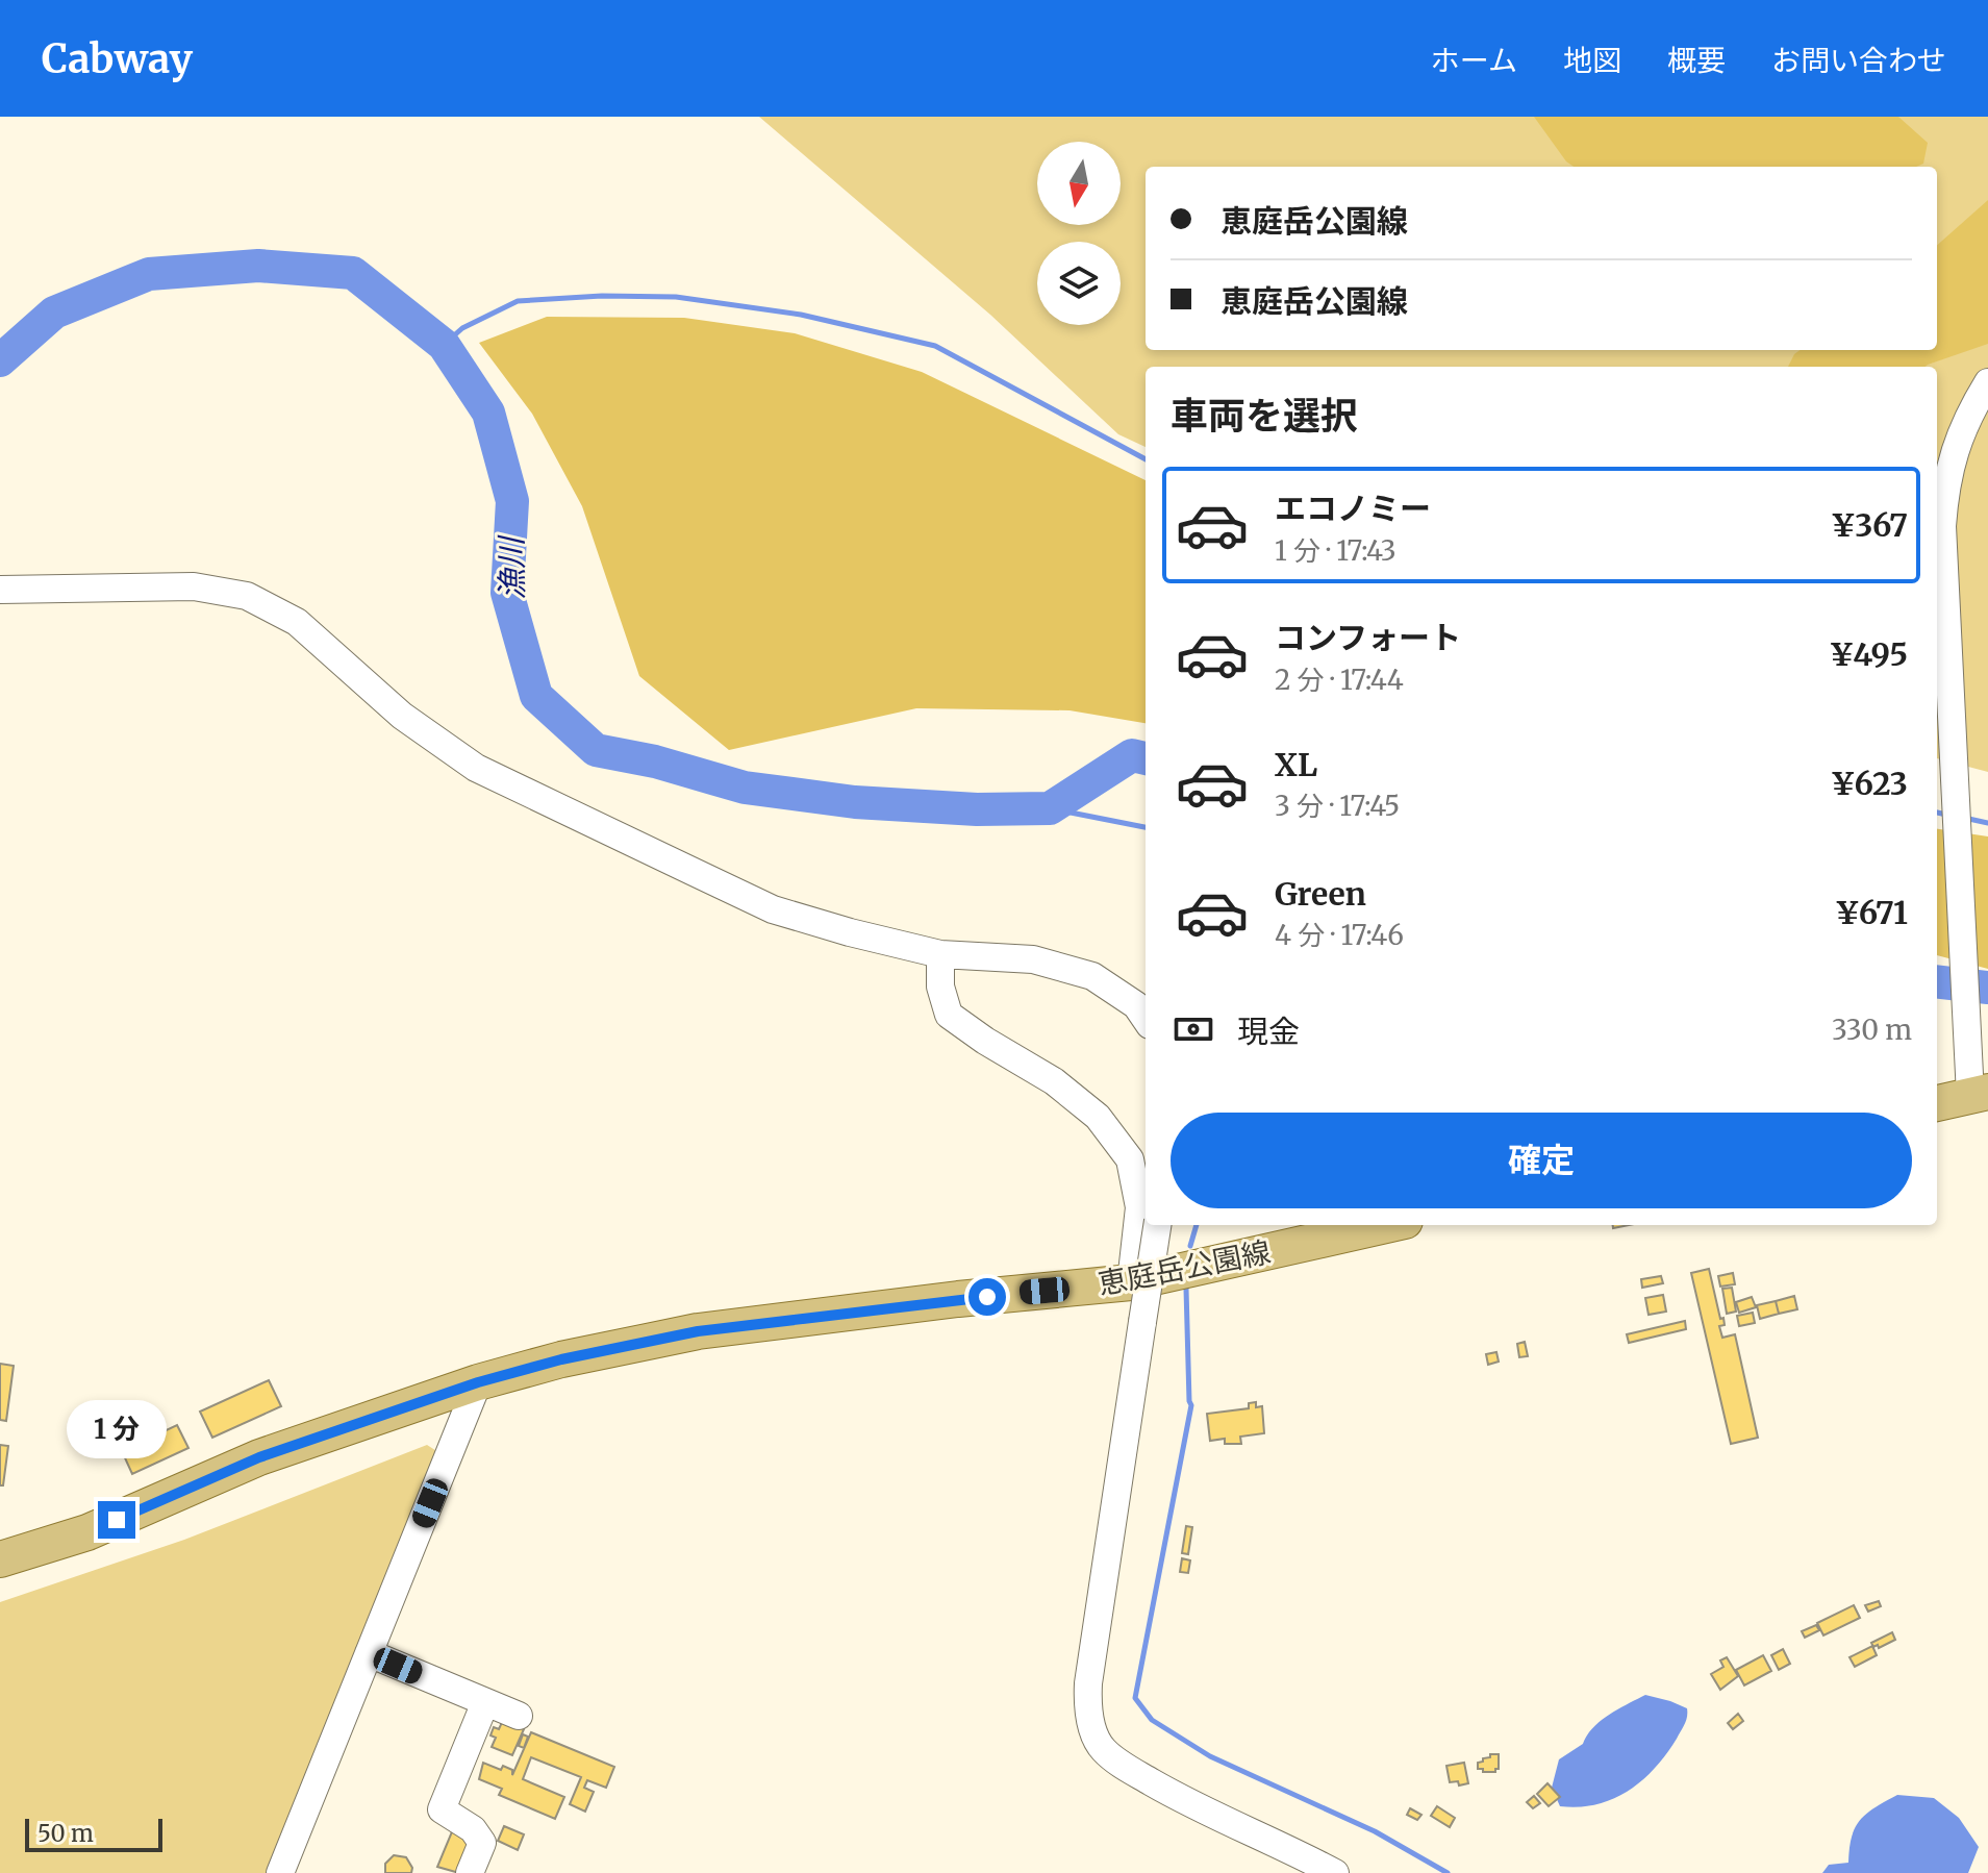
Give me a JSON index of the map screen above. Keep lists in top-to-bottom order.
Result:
{
  "streets": {
    "main road": ["恵庭岳公園線"]
  },
  "water": ["漁川"],
  "scale_bar": "50 m",
  "north": "bottom",
  "page": {
    "header": "Cabway",
    "nav": [
      "ホーム",
      "地図",
      "概要",
      "お問い合わせ"
    ],
    "banner": ["恵庭岳公園線", "恵庭岳公園線"],
    "heading": "車両を選択",
    "list": [
      {
        "name": "エコノミー",
        "note": "1 分 · 17:43",
        "value": "¥367"
      },
      {
        "name": "コンフォート",
        "note": "2 分 · 17:44",
        "value": "¥495"
      },
      {
        "name": "XL",
        "note": "3 分 · 17:45",
        "value": "¥623"
      },
      {
        "name": "Green",
        "note": "4 分 · 17:46",
        "value": "¥671"
      }
    ],
    "pay": ["現金", "330 m"],
    "buttons": "確定",
    "bubble": "1 分",
    "scale": "50 m"
  }
}
